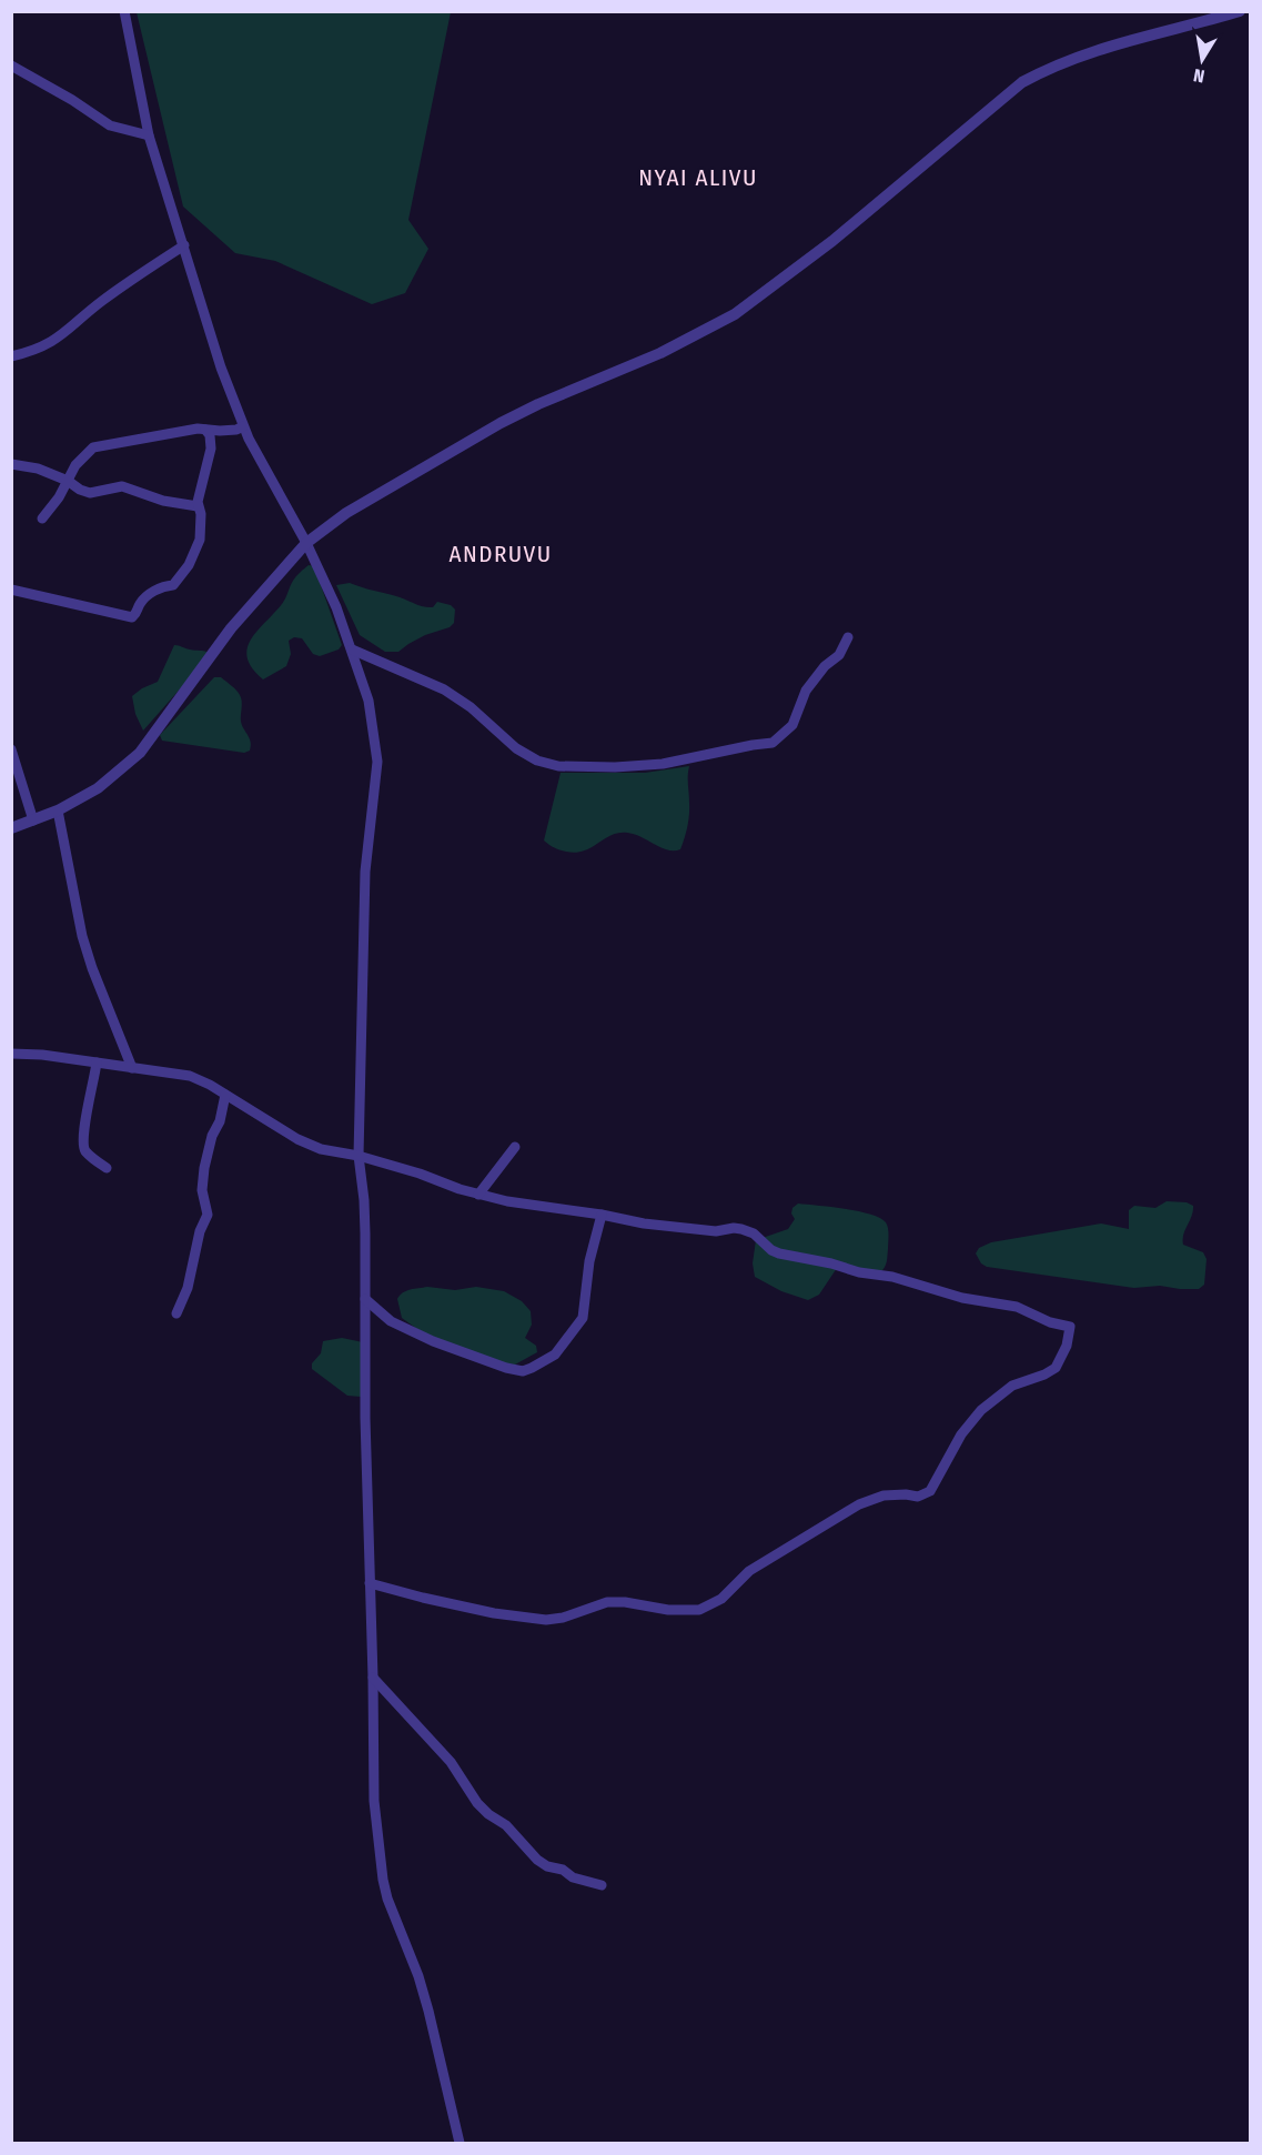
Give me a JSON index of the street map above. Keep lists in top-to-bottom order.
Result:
{
  "districts": ["NYAI ALIVU", "ANDRUVU"],
  "north": "bottom"
}
